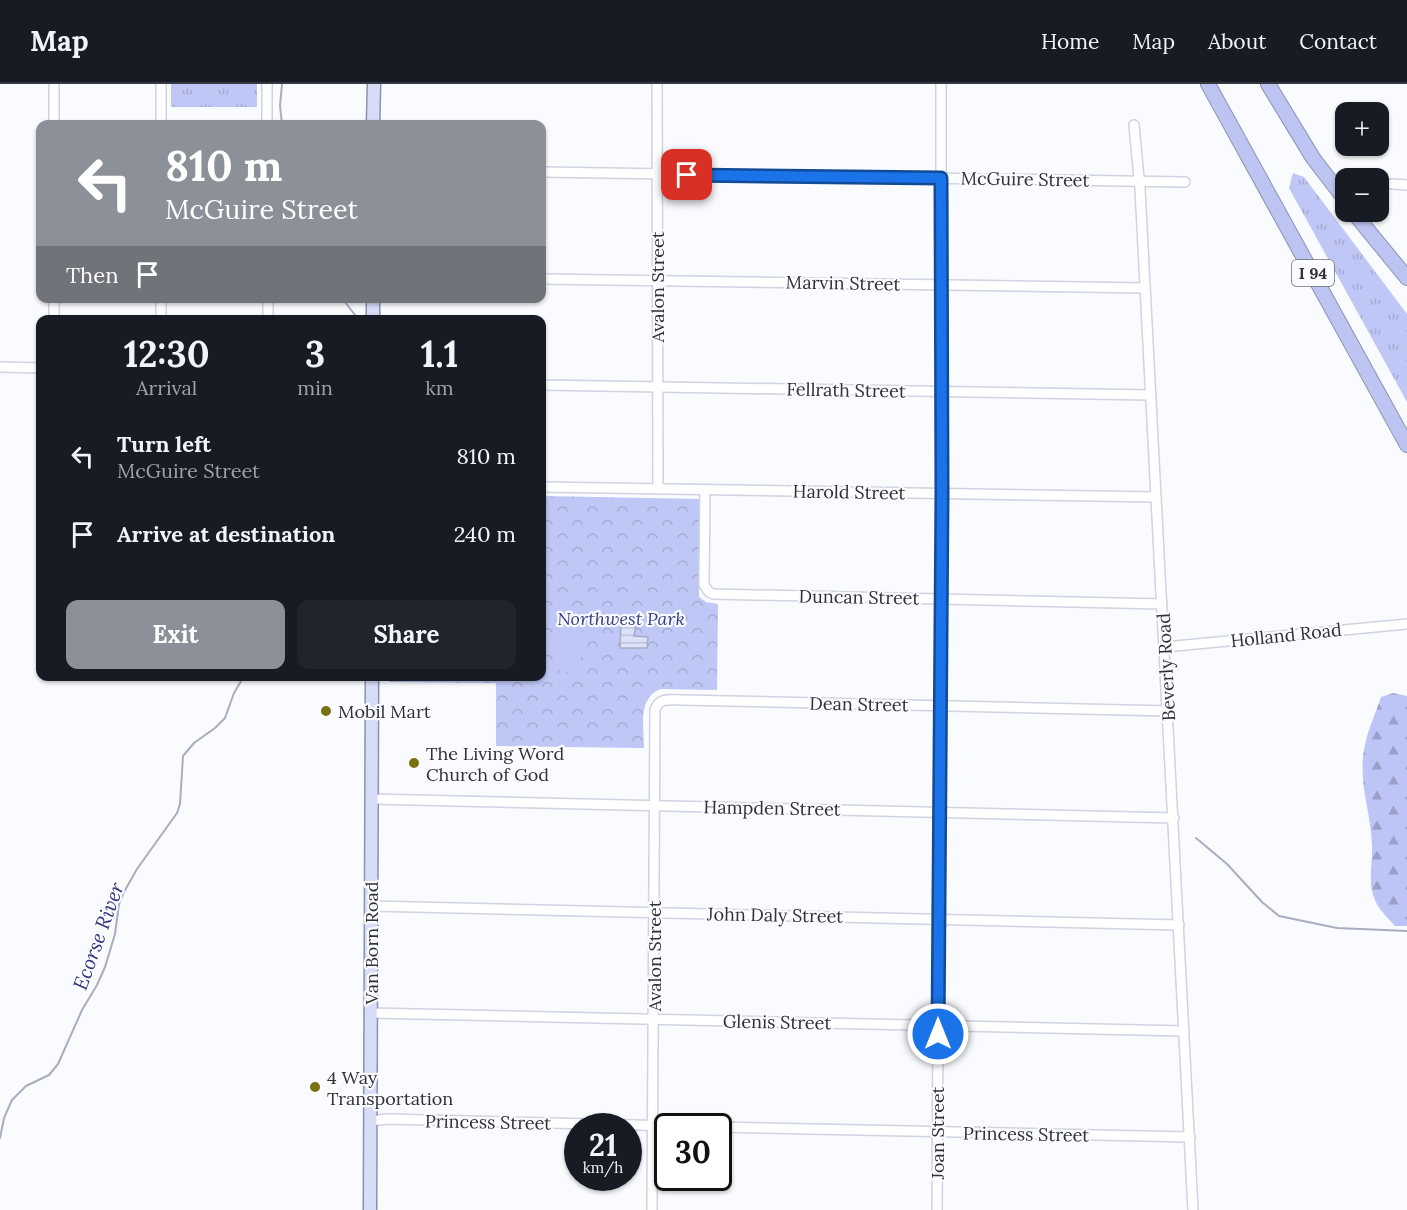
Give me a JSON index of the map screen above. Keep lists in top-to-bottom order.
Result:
{
  "streets": {
    "highway": ["I 94"],
    "main road": ["Van Born Road"],
    "street": [
      "McGuire Street",
      "Marvin Street",
      "Avalon Street",
      "Fellrath Street",
      "Harold Street",
      "Duncan Street",
      "Holland Road",
      "Beverly Road",
      "Dean Street",
      "Hampden Street",
      "John Daly Street",
      "Glenis Street",
      "Princess Street",
      "Joan Street"
    ]
  },
  "crossings": [
    ["McGuire Street", "Avalon Street"],
    ["McGuire Street", "Beverly Road"],
    ["McGuire Street", "Joan Street"],
    ["Marvin Street", "Avalon Street"],
    ["Marvin Street", "Beverly Road"],
    ["Marvin Street", "Joan Street"],
    ["Avalon Street", "Fellrath Street"],
    ["Avalon Street", "Harold Street"],
    ["Avalon Street", "Dean Street"],
    ["Avalon Street", "Hampden Street"],
    ["Avalon Street", "John Daly Street"],
    ["Avalon Street", "Glenis Street"],
    ["Avalon Street", "Princess Street"],
    ["Fellrath Street", "Beverly Road"],
    ["Fellrath Street", "Joan Street"],
    ["Harold Street", "Duncan Street"],
    ["Harold Street", "Beverly Road"],
    ["Harold Street", "Joan Street"],
    ["Duncan Street", "Beverly Road"],
    ["Duncan Street", "Joan Street"],
    ["Holland Road", "Beverly Road"],
    ["Beverly Road", "Dean Street"],
    ["Beverly Road", "Hampden Street"],
    ["Beverly Road", "John Daly Street"],
    ["Beverly Road", "Glenis Street"],
    ["Beverly Road", "Princess Street"],
    ["Dean Street", "Joan Street"],
    ["Hampden Street", "Van Born Road"],
    ["Hampden Street", "Joan Street"],
    ["John Daly Street", "Van Born Road"],
    ["John Daly Street", "Joan Street"],
    ["Van Born Road", "Glenis Street"],
    ["Van Born Road", "Princess Street"],
    ["Glenis Street", "Joan Street"],
    ["Princess Street", "Joan Street"]
  ],
  "water": ["Ecorse River"],
  "parks": ["Northwest Park"],
  "places": ["Mobil Mart", "The Living Word Church of God", "4 Way Transportation"],
  "page": {
    "header": "Map",
    "nav": [
      "Home",
      "Map",
      "About",
      "Contact"
    ],
    "map_buttons": ["+", "−"],
    "turn": ["810 m", "McGuire Street"],
    "then": "Then",
    "eta": [
      "12:30",
      "Arrival",
      "3",
      "min",
      "1.1",
      "km"
    ],
    "list": [
      {
        "name": "Turn left",
        "note": "McGuire Street",
        "value": "810 m"
      },
      {
        "name": "Arrive at destination",
        "value": "240 m"
      }
    ],
    "buttons": ["Exit", "Share"],
    "speed": "21 km/h",
    "limit": "30"
  }
}
